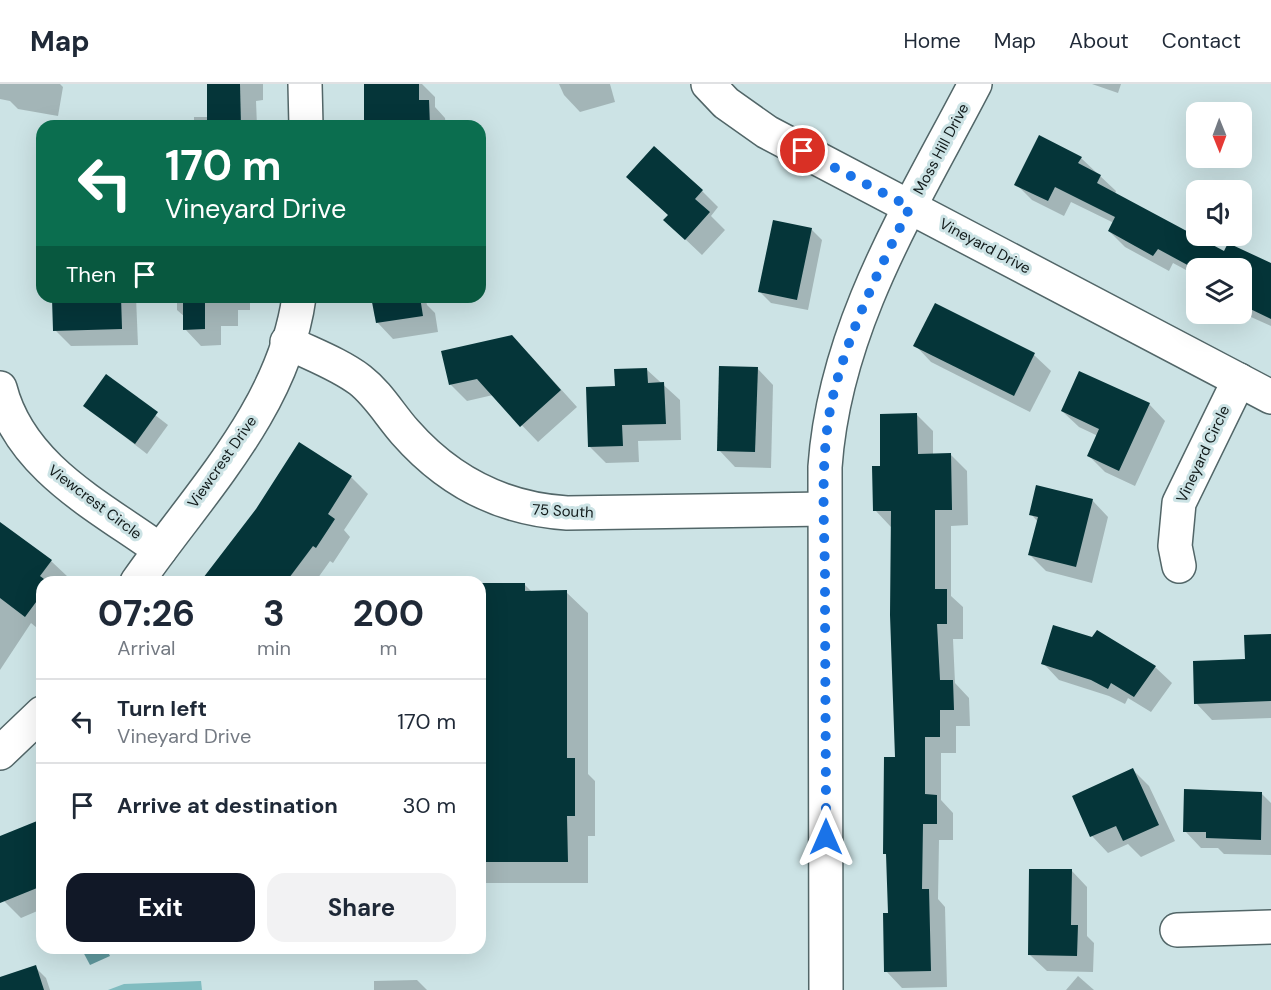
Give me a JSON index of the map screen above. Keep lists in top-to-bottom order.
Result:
{
  "streets": {
    "street": [
      "Moss Hill Drive",
      "Vineyard Drive",
      "Vineyard Circle",
      "Viewcrest Drive",
      "Viewcrest Circle",
      "75 South"
    ]
  },
  "crossings": [
    ["Moss Hill Drive", "Vineyard Drive"],
    ["Moss Hill Drive", "75 South"],
    ["Vineyard Drive", "Vineyard Circle"],
    ["Viewcrest Drive", "Viewcrest Circle"],
    ["Viewcrest Drive", "75 South"]
  ],
  "north": "bottom",
  "page": {
    "header": "Map",
    "nav": [
      "Home",
      "Map",
      "About",
      "Contact"
    ],
    "turn": ["170 m", "Vineyard Drive"],
    "then": "Then",
    "eta": [
      "07:26",
      "Arrival",
      "3",
      "min",
      "200",
      "m"
    ],
    "list": [
      {
        "name": "Turn left",
        "note": "Vineyard Drive",
        "value": "170 m"
      },
      {
        "name": "Arrive at destination",
        "value": "30 m"
      }
    ],
    "buttons": ["Exit", "Share"]
  }
}
